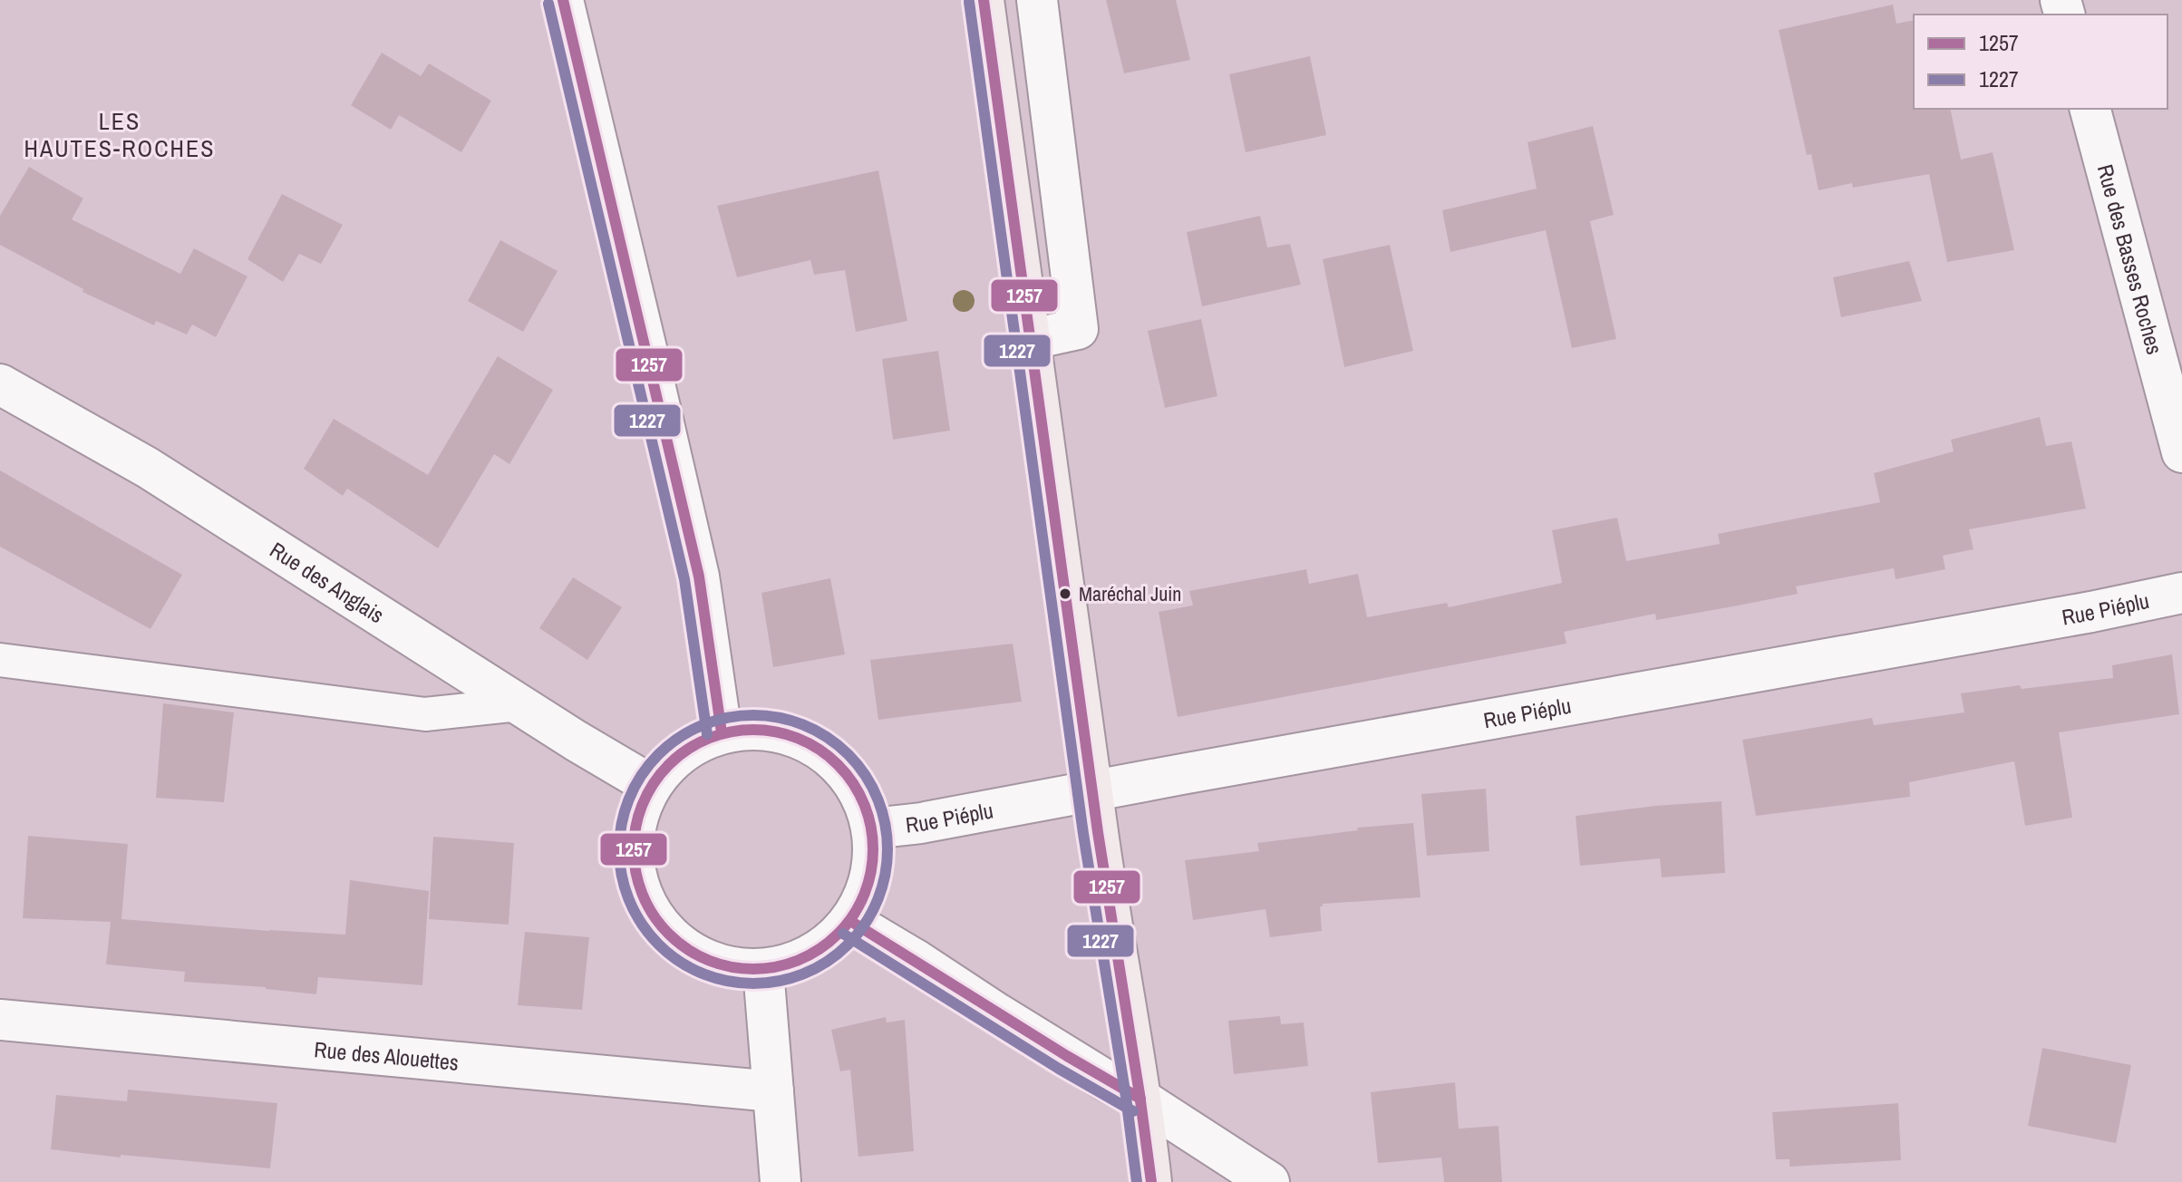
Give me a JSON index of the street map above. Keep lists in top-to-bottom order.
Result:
{
  "streets": {
    "street": [
      "Rue des Basses Roches",
      "Rue des Anglais",
      "Rue Piéplu",
      "Rue des Alouettes"
    ]
  },
  "crossings": [
    ["Rue des Anglais", "Rue Piéplu"]
  ],
  "districts": ["LES HAUTES-ROCHES"],
  "places": ["Maréchal Juin"],
  "lines": ["transit line 1257", "transit line 1227"],
  "legend": ["1257", "1227"]
}
